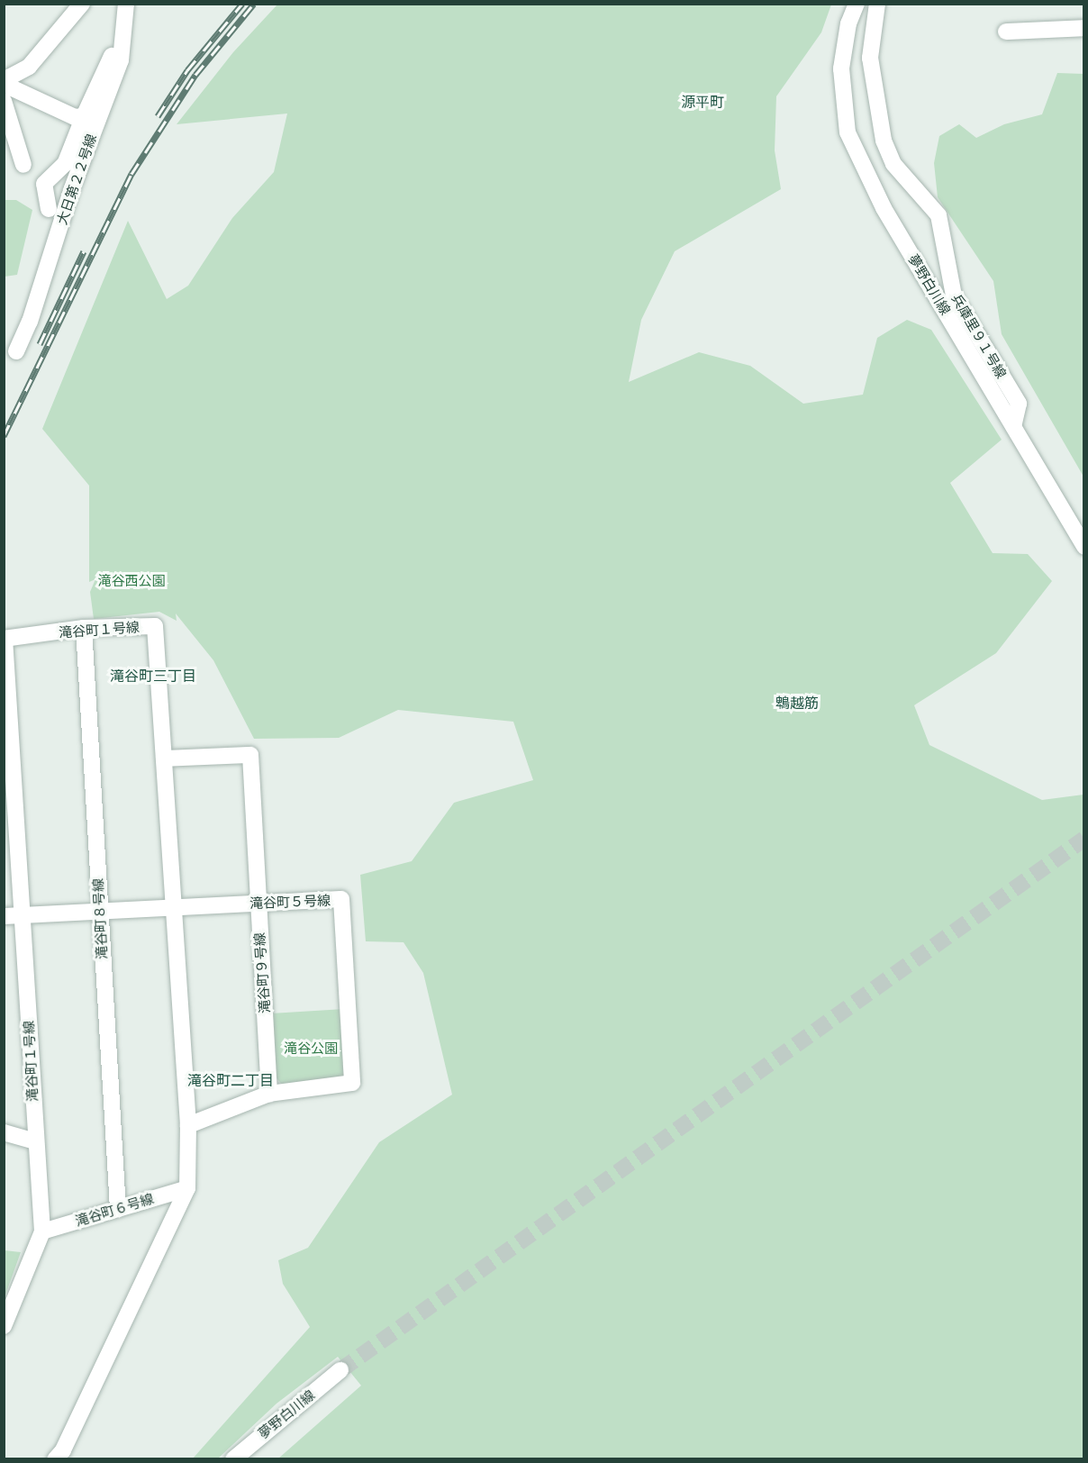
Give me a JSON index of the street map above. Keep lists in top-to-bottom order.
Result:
{
  "streets": {
    "street": [
      "大日第２２号線",
      "夢野白川線",
      "兵庫里９１号線",
      "滝谷町１号線",
      "滝谷町５号線",
      "滝谷町８号線",
      "滝谷町９号線",
      "滝谷町６号線"
    ]
  },
  "crossings": [
    ["夢野白川線", "兵庫里９１号線"],
    ["滝谷町１号線", "滝谷町５号線"],
    ["滝谷町１号線", "滝谷町８号線"],
    ["滝谷町１号線", "滝谷町９号線"],
    ["滝谷町１号線", "滝谷町６号線"],
    ["滝谷町５号線", "滝谷町８号線"],
    ["滝谷町５号線", "滝谷町９号線"],
    ["滝谷町８号線", "滝谷町６号線"]
  ],
  "districts": [
    "源平町",
    "滝谷町三丁目",
    "鵯越筋",
    "滝谷町二丁目"
  ],
  "parks": ["滝谷西公園", "滝谷公園"]
}
